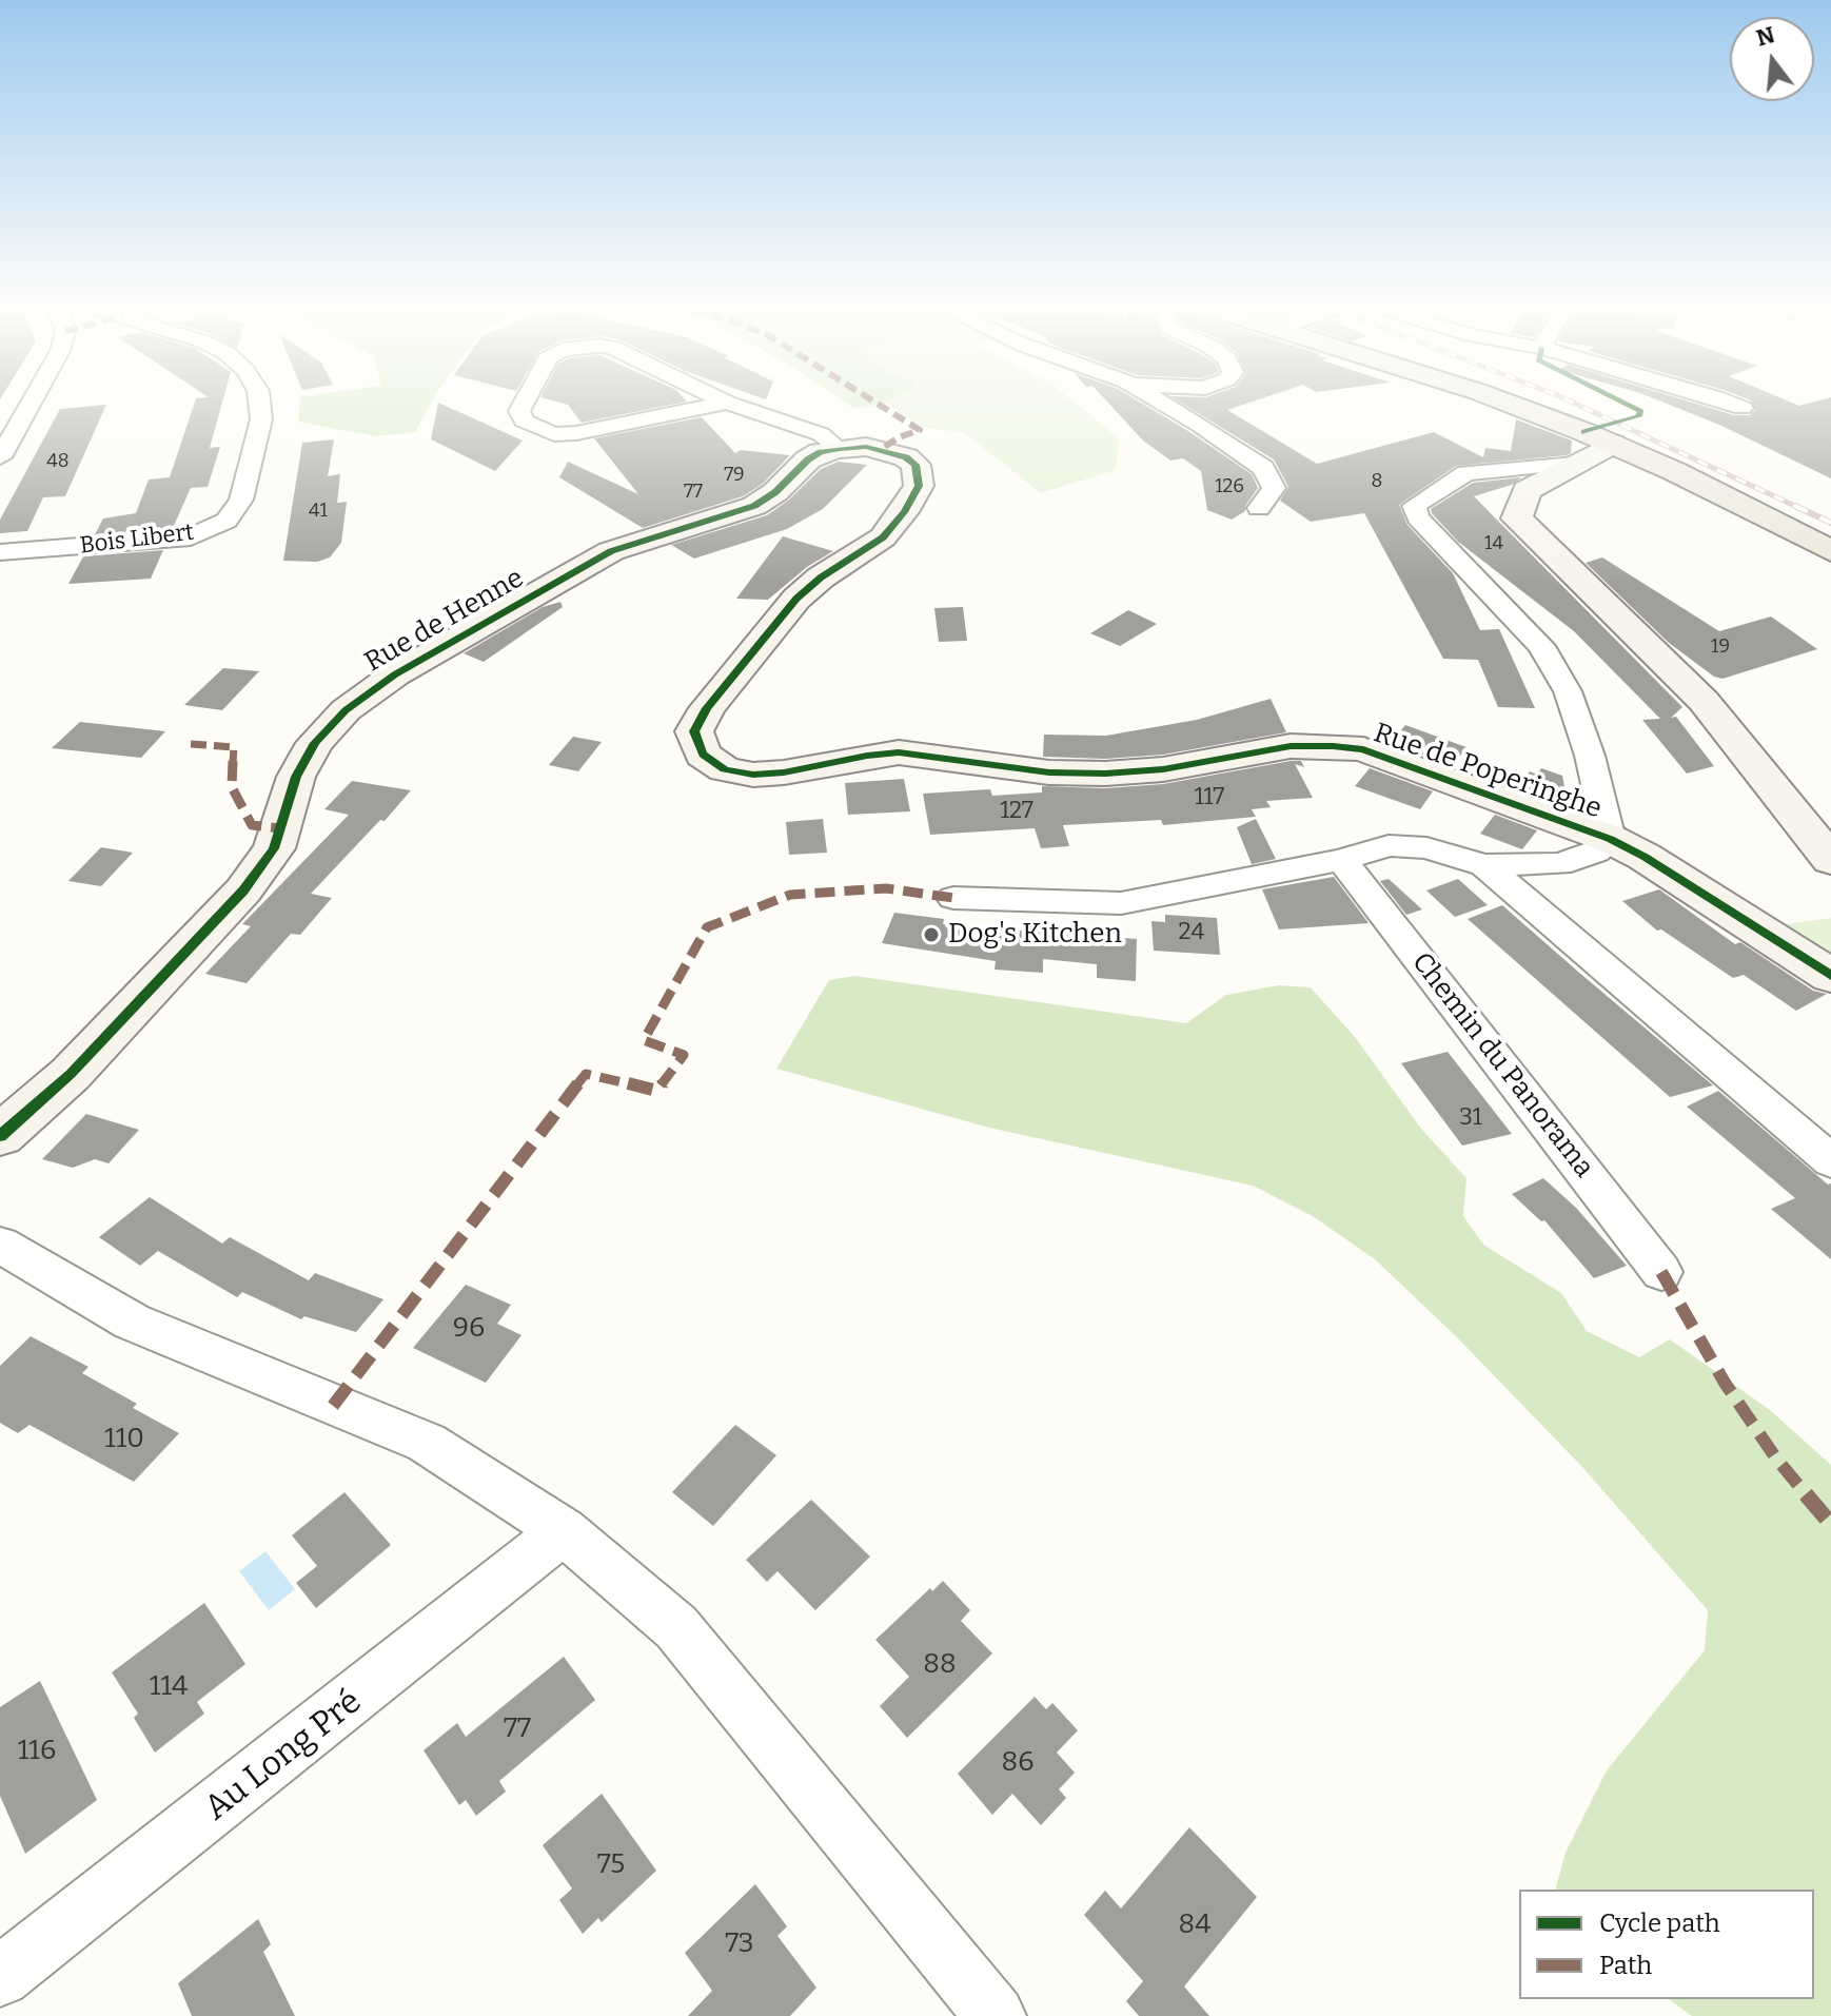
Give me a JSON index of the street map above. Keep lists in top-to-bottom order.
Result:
{
  "streets": {
    "street": [
      "Bois Libert",
      "Rue de Henne",
      "Rue de Poperinghe",
      "Chemin du Panorama",
      "Au Long Pré"
    ]
  },
  "crossings": [
    ["Rue de Henne", "Rue de Poperinghe"]
  ],
  "places": ["Dog's Kitchen"],
  "house_numbers": [
    "48",
    "79",
    "8",
    "126",
    "77",
    "41",
    "14",
    "19",
    "117",
    "127",
    "24",
    "31",
    "96",
    "110",
    "88",
    "114",
    "77",
    "116",
    "86",
    "75",
    "84",
    "73"
  ],
  "legend": ["Cycle path", "Path"],
  "north": "top"
}
